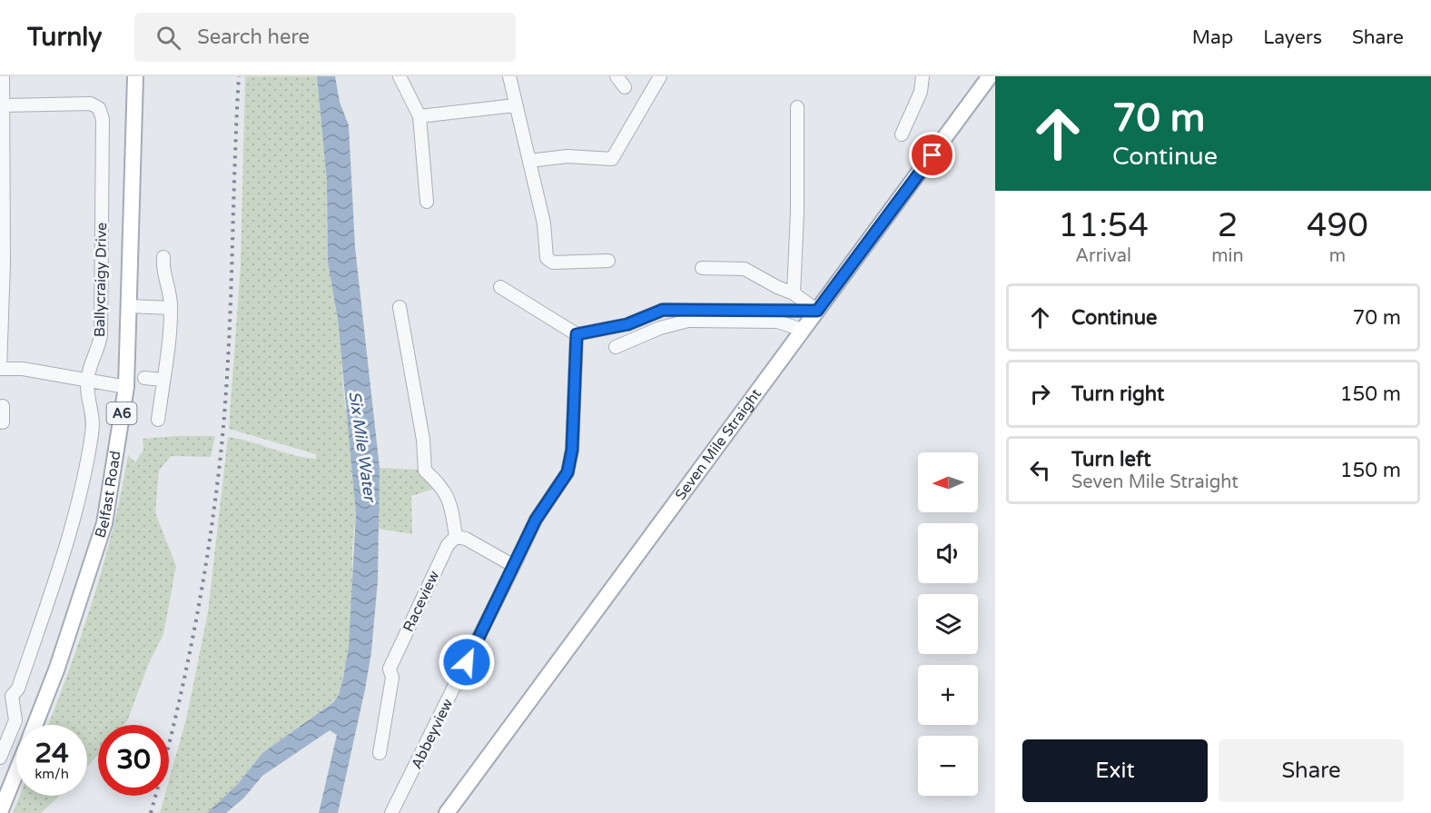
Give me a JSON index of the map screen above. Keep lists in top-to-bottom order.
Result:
{
  "streets": {
    "main road": ["A6", "Seven Mile Straight", "Belfast Road"],
    "street": ["Ballycraigy Drive", "Raceview", "Abbeyview"]
  },
  "water": ["Six Mile Water"],
  "north": "left",
  "page": {
    "header": "Turnly",
    "search": "Search here",
    "nav": ["Map", "Layers", "Share"],
    "turn": ["70 m", "Continue"],
    "eta": [
      "11:54",
      "Arrival",
      "2",
      "min",
      "490",
      "m"
    ],
    "list": [
      {
        "name": "Continue",
        "value": "70 m"
      },
      {
        "name": "Turn right",
        "value": "150 m"
      },
      {
        "name": "Turn left",
        "note": "Seven Mile Straight",
        "value": "150 m"
      }
    ],
    "map_buttons": ["+", "−"],
    "speed": "24 km/h",
    "limit": "30",
    "buttons": ["Exit", "Share"]
  }
}
